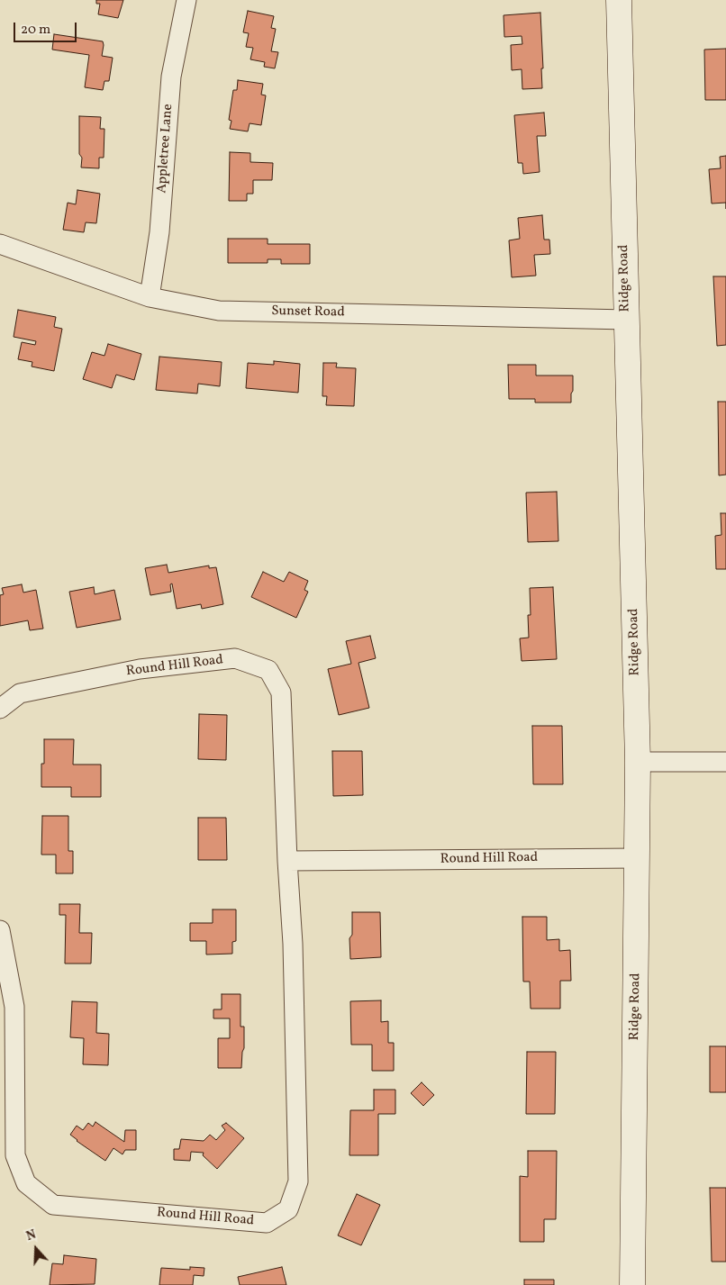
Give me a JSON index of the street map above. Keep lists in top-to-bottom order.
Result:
{
  "streets": {
    "main road": ["Ridge Road"],
    "street": ["Appletree Lane", "Sunset Road", "Round Hill Road"]
  },
  "crossings": [
    ["Appletree Lane", "Sunset Road"],
    ["Ridge Road", "Sunset Road"],
    ["Ridge Road", "Round Hill Road"]
  ],
  "scale_bar": "20 m",
  "north": "top"
}
